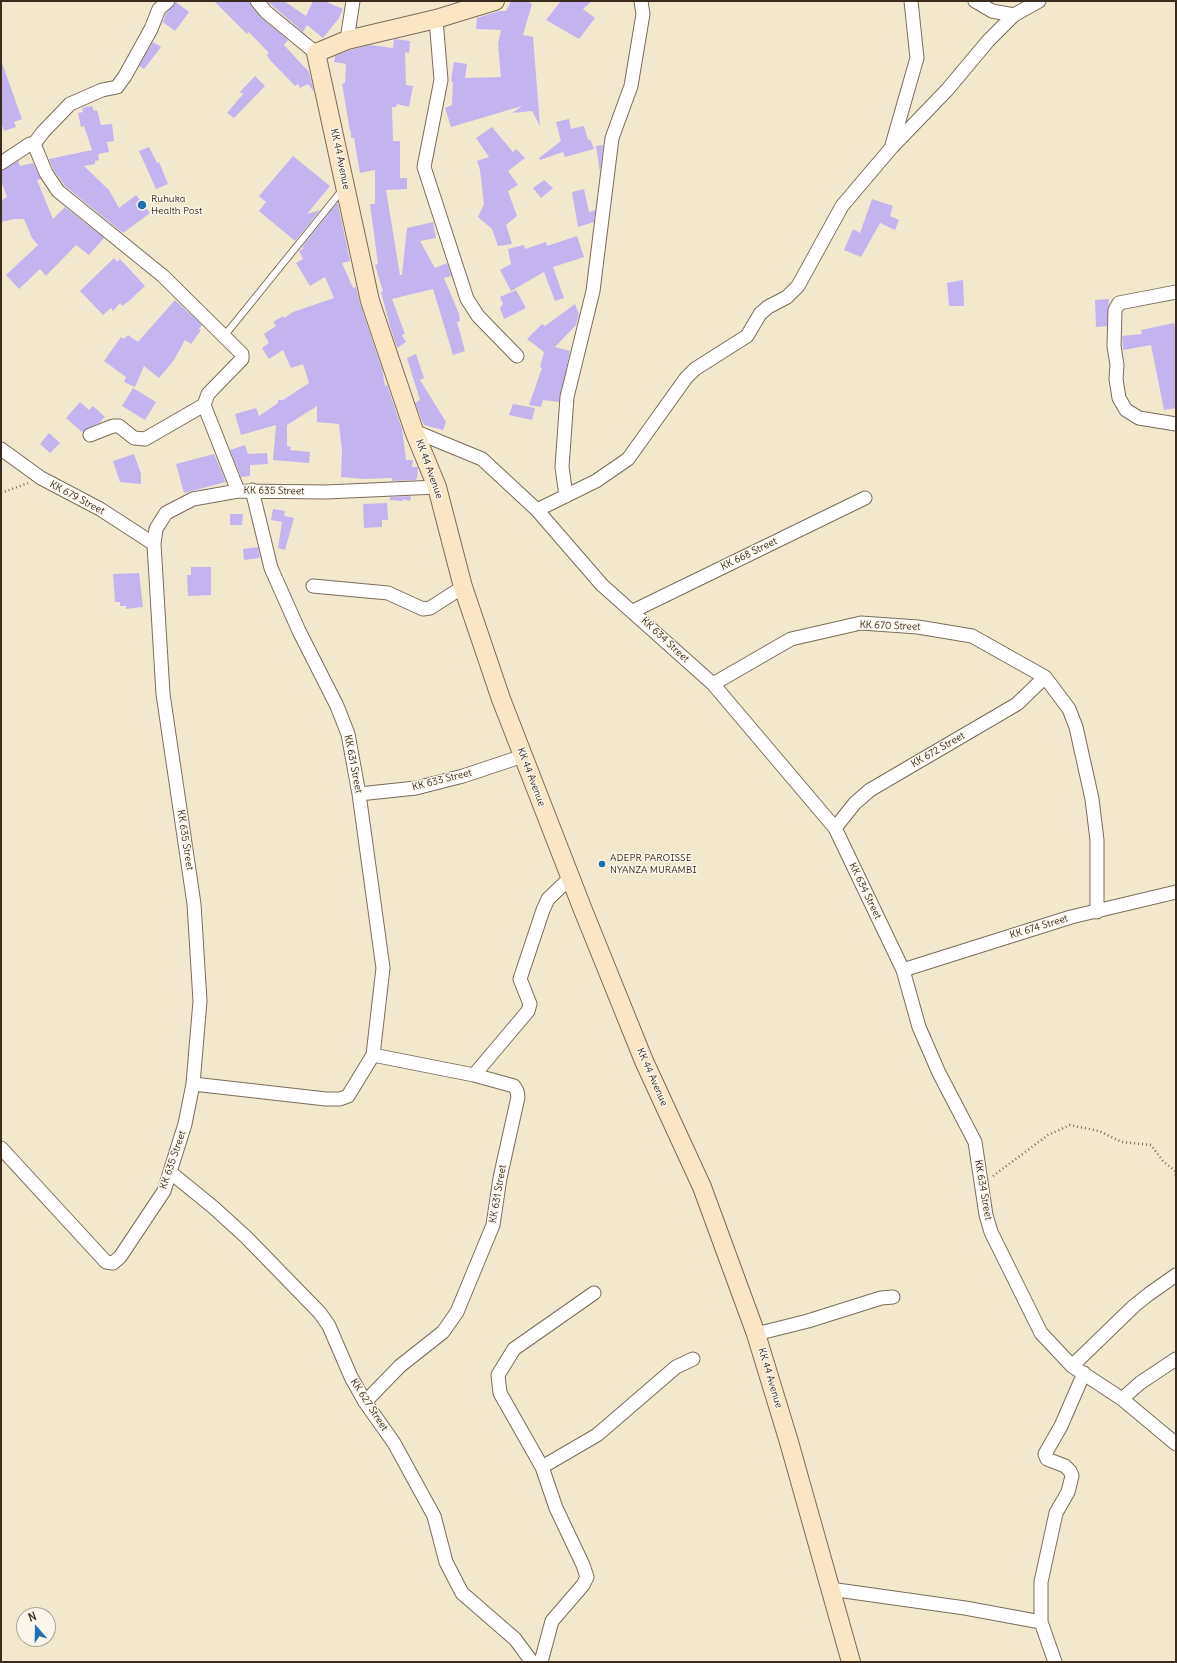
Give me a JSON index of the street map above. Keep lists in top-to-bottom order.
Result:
{
  "streets": {
    "main road": ["KK 44 Avenue"],
    "street": [
      "KK 635 Street",
      "KK 679 Street",
      "KK 668 Street",
      "KK 670 Street",
      "KK 634 Street",
      "KK 672 Street",
      "KK 631 Street",
      "KK 633 Street",
      "KK 674 Street",
      "KK 627 Street"
    ]
  },
  "crossings": [
    ["KK 44 Avenue", "KK 635 Street"],
    ["KK 44 Avenue", "KK 634 Street"],
    ["KK 44 Avenue", "KK 633 Street"],
    ["KK 635 Street", "KK 679 Street"],
    ["KK 635 Street", "KK 631 Street"],
    ["KK 635 Street", "KK 627 Street"],
    ["KK 668 Street", "KK 634 Street"],
    ["KK 670 Street", "KK 634 Street"],
    ["KK 670 Street", "KK 672 Street"],
    ["KK 634 Street", "KK 672 Street"],
    ["KK 634 Street", "KK 674 Street"],
    ["KK 631 Street", "KK 633 Street"],
    ["KK 631 Street", "KK 627 Street"]
  ],
  "places": ["Ruhuka Health Post", "ADEPR PAROISSE NYANZA MURAMBI"],
  "north": "top"
}
